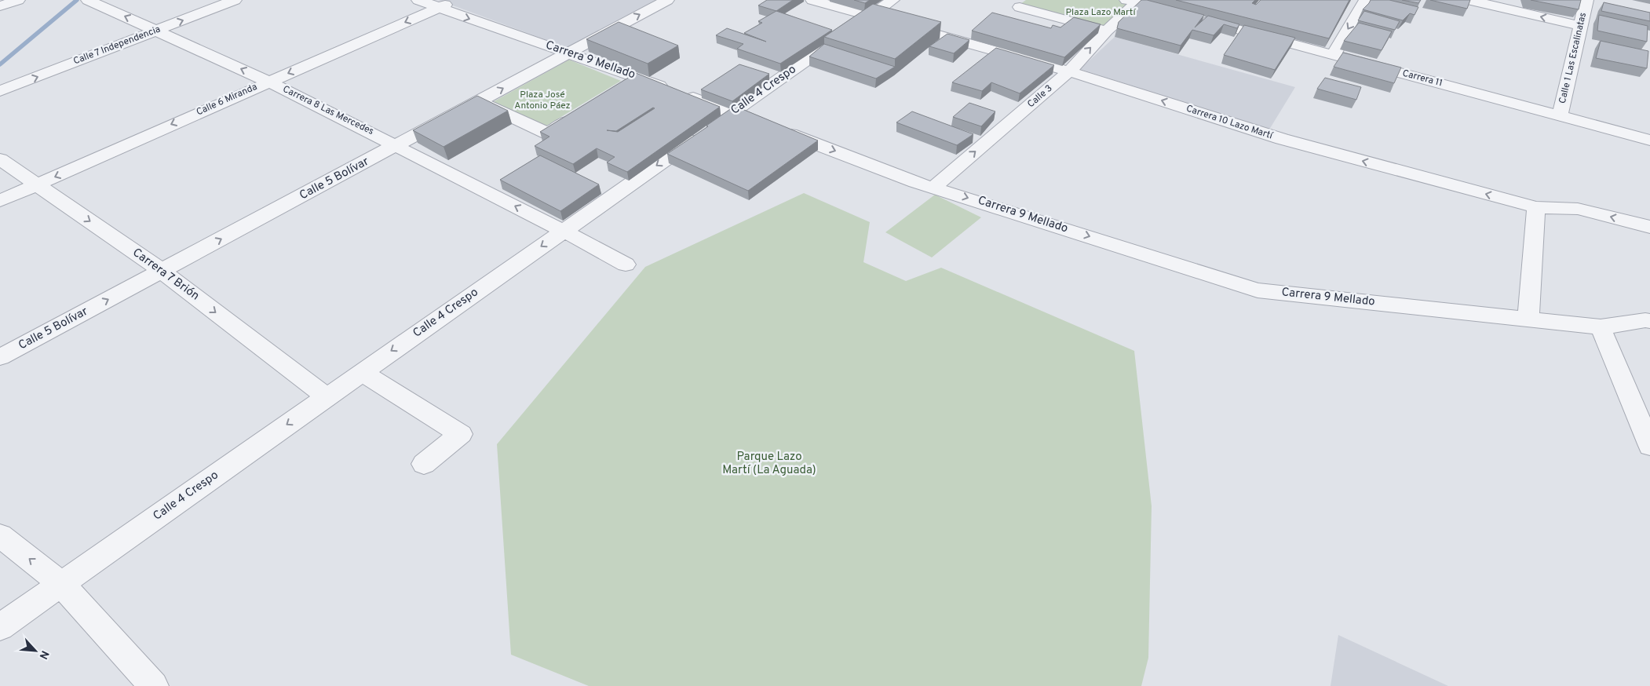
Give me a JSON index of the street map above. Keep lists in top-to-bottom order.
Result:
{
  "streets": {
    "street": [
      "Calle 7 Independencia",
      "Calle 1 Las Escalinatas",
      "Carrera 9 Mellado",
      "Carrera 11",
      "Calle 4 Crespo",
      "Calle 3",
      "Calle 6 Miranda",
      "Carrera 8 Las Mercedes",
      "Carrera 10 Lazo Martí",
      "Calle 5 Bolívar",
      "Carrera 7 Brión"
    ]
  },
  "crossings": [
    ["Calle 7 Independencia", "Carrera 8 Las Mercedes"],
    ["Calle 1 Las Escalinatas", "Carrera 11"],
    ["Carrera 9 Mellado", "Calle 4 Crespo"],
    ["Carrera 9 Mellado", "Calle 3"],
    ["Carrera 9 Mellado", "Calle 6 Miranda"],
    ["Carrera 9 Mellado", "Calle 5 Bolívar"],
    ["Calle 4 Crespo", "Carrera 8 Las Mercedes"],
    ["Calle 4 Crespo", "Carrera 10 Lazo Martí"],
    ["Calle 4 Crespo", "Carrera 7 Brión"],
    ["Calle 3", "Carrera 10 Lazo Martí"],
    ["Calle 6 Miranda", "Carrera 8 Las Mercedes"],
    ["Calle 6 Miranda", "Carrera 7 Brión"],
    ["Carrera 8 Las Mercedes", "Calle 5 Bolívar"],
    ["Calle 5 Bolívar", "Carrera 7 Brión"]
  ],
  "one_way": [
    "Calle 7 Independencia",
    "Carrera 9 Mellado",
    "Calle 4 Crespo",
    "Calle 3",
    "Calle 6 Miranda",
    "Carrera 8 Las Mercedes",
    "Calle 5 Bolívar",
    "Carrera 7 Brión"
  ],
  "parks": ["Plaza Lazo Martí", "Plaza José Antonio Páez", "Parque Lazo Martí (La Aguada)"],
  "north": "bottom right"
}
